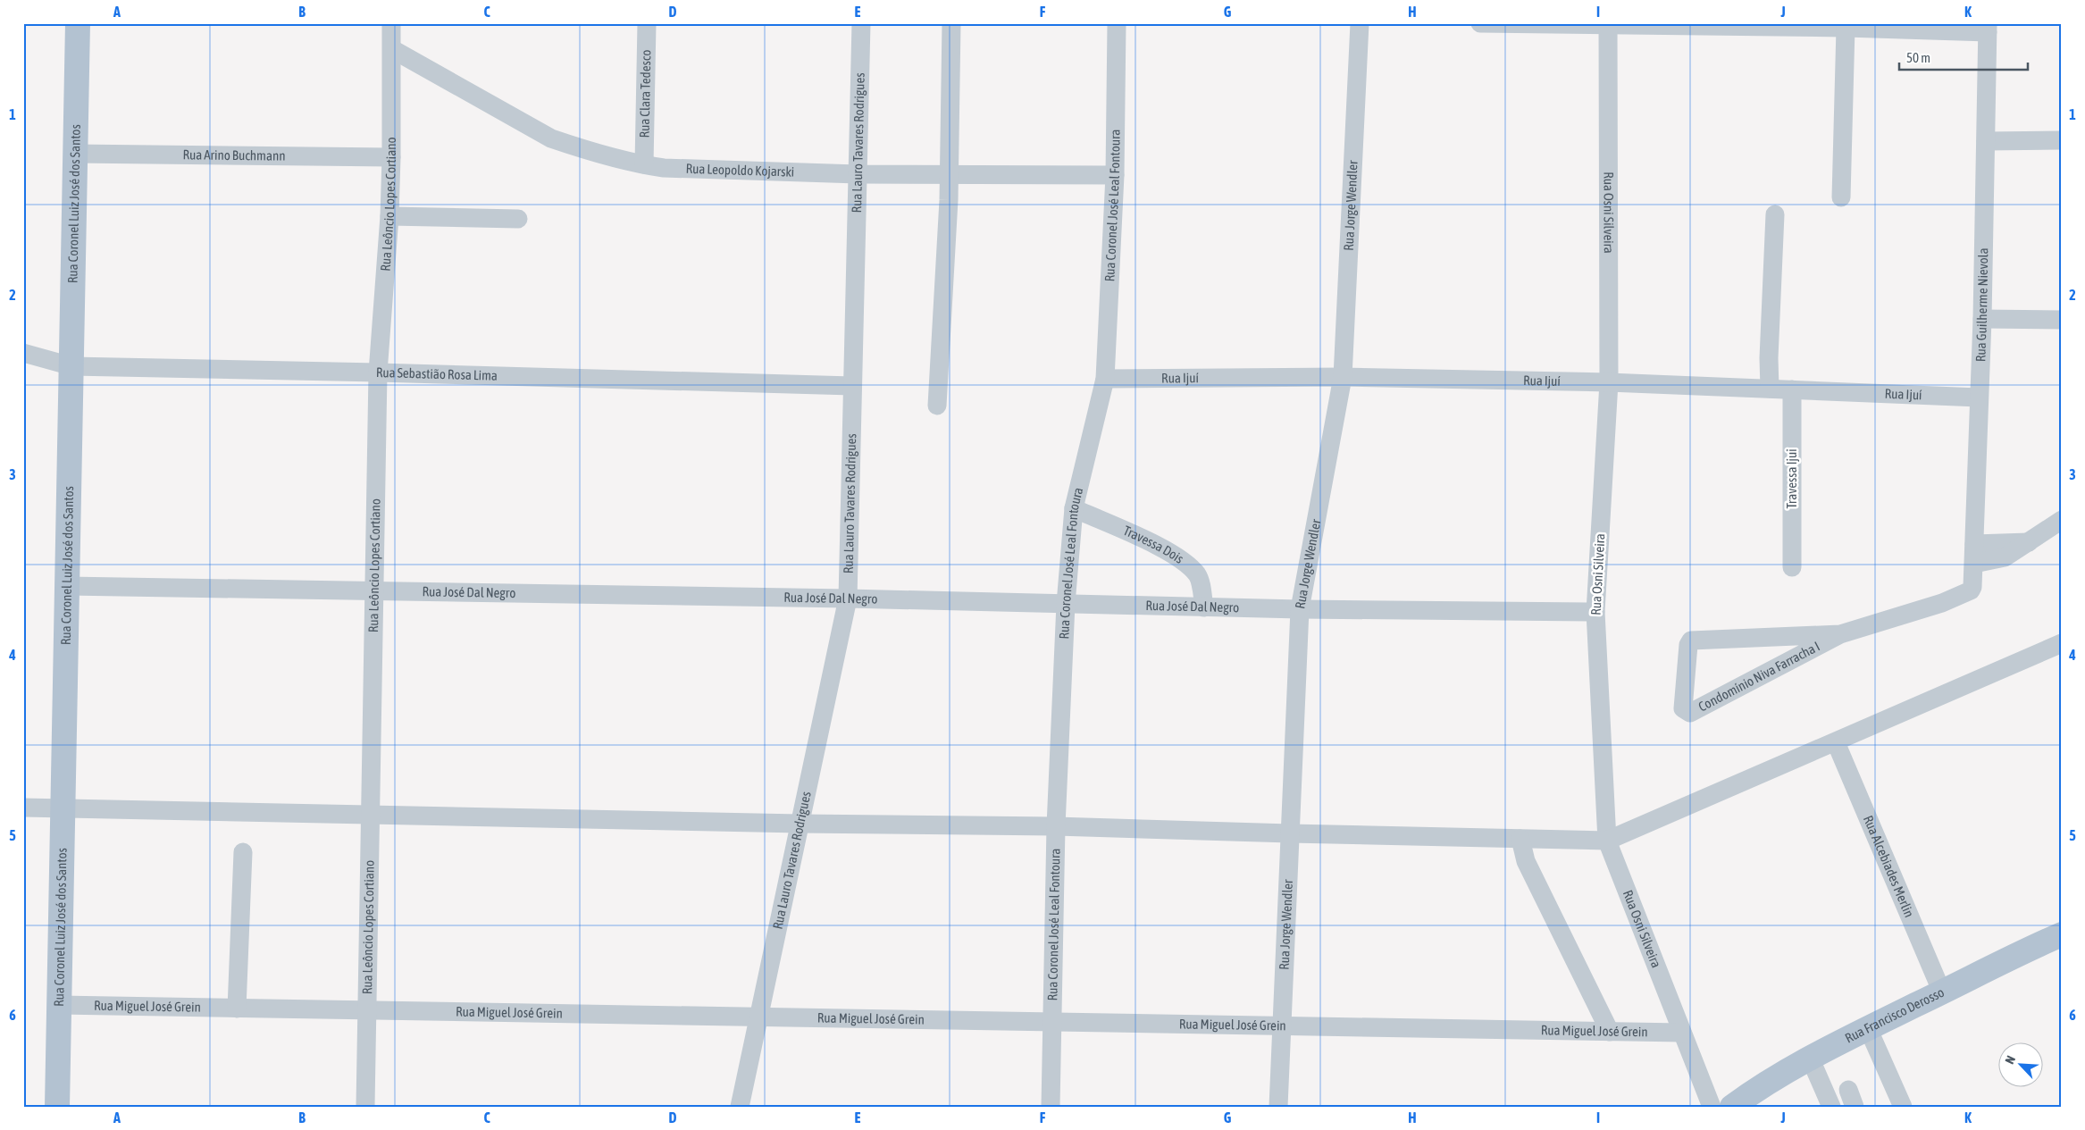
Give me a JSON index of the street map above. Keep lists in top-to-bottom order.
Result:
{
  "streets": {
    "main road": ["Rua Coronel Luiz José dos Santos", "Rua Francisco Derosso"],
    "street": [
      "Rua Clara Tedesco",
      "Rua Lauro Tavares Rodrigues",
      "Rua Arino Buchmann",
      "Rua Leopoldo Kojarski",
      "Rua Leôncio Lopes Cortiano",
      "Rua Coronel José Leal Fontoura",
      "Rua Jorge Wendler",
      "Rua Osni Silveira",
      "Rua Guilherme Nievola",
      "Rua Sebastião Rosa Lima",
      "Rua Ijuí",
      "Travessa Ijui",
      "Travessa Dois",
      "Rua José Dal Negro",
      "Condomínio Niva Farracha I",
      "Rua Alcebiades Merlin",
      "Rua Miguel José Grein"
    ]
  },
  "crossings": [
    ["Rua Clara Tedesco", "Rua Leopoldo Kojarski"],
    ["Rua Lauro Tavares Rodrigues", "Rua Leopoldo Kojarski"],
    ["Rua Lauro Tavares Rodrigues", "Rua Sebastião Rosa Lima"],
    ["Rua Lauro Tavares Rodrigues", "Rua José Dal Negro"],
    ["Rua Lauro Tavares Rodrigues", "Rua Miguel José Grein"],
    ["Rua Arino Buchmann", "Rua Coronel Luiz José dos Santos"],
    ["Rua Arino Buchmann", "Rua Leôncio Lopes Cortiano"],
    ["Rua Leopoldo Kojarski", "Rua Leôncio Lopes Cortiano"],
    ["Rua Leopoldo Kojarski", "Rua Coronel José Leal Fontoura"],
    ["Rua Coronel Luiz José dos Santos", "Rua Sebastião Rosa Lima"],
    ["Rua Coronel Luiz José dos Santos", "Rua José Dal Negro"],
    ["Rua Coronel Luiz José dos Santos", "Rua Miguel José Grein"],
    ["Rua Leôncio Lopes Cortiano", "Rua Sebastião Rosa Lima"],
    ["Rua Leôncio Lopes Cortiano", "Rua José Dal Negro"],
    ["Rua Leôncio Lopes Cortiano", "Rua Miguel José Grein"],
    ["Rua Coronel José Leal Fontoura", "Rua Ijuí"],
    ["Rua Coronel José Leal Fontoura", "Travessa Dois"],
    ["Rua Coronel José Leal Fontoura", "Rua José Dal Negro"],
    ["Rua Coronel José Leal Fontoura", "Rua Miguel José Grein"],
    ["Rua Jorge Wendler", "Rua Ijuí"],
    ["Rua Jorge Wendler", "Rua José Dal Negro"],
    ["Rua Jorge Wendler", "Rua Miguel José Grein"],
    ["Rua Osni Silveira", "Rua Ijuí"],
    ["Rua Osni Silveira", "Rua José Dal Negro"],
    ["Rua Osni Silveira", "Rua Miguel José Grein"],
    ["Rua Guilherme Nievola", "Rua Ijuí"],
    ["Rua Guilherme Nievola", "Condomínio Niva Farracha I"],
    ["Rua Ijuí", "Travessa Ijui"],
    ["Travessa Dois", "Rua José Dal Negro"],
    ["Rua Alcebiades Merlin", "Rua Francisco Derosso"]
  ],
  "scale_bar": "50 m",
  "north": "top left",
  "grid": {
    "columns": [
      "A",
      "B",
      "C",
      "D",
      "E",
      "F",
      "G",
      "H",
      "I",
      "J",
      "K"
    ],
    "rows": [
      "1",
      "2",
      "3",
      "4",
      "5",
      "6"
    ]
  }
}
